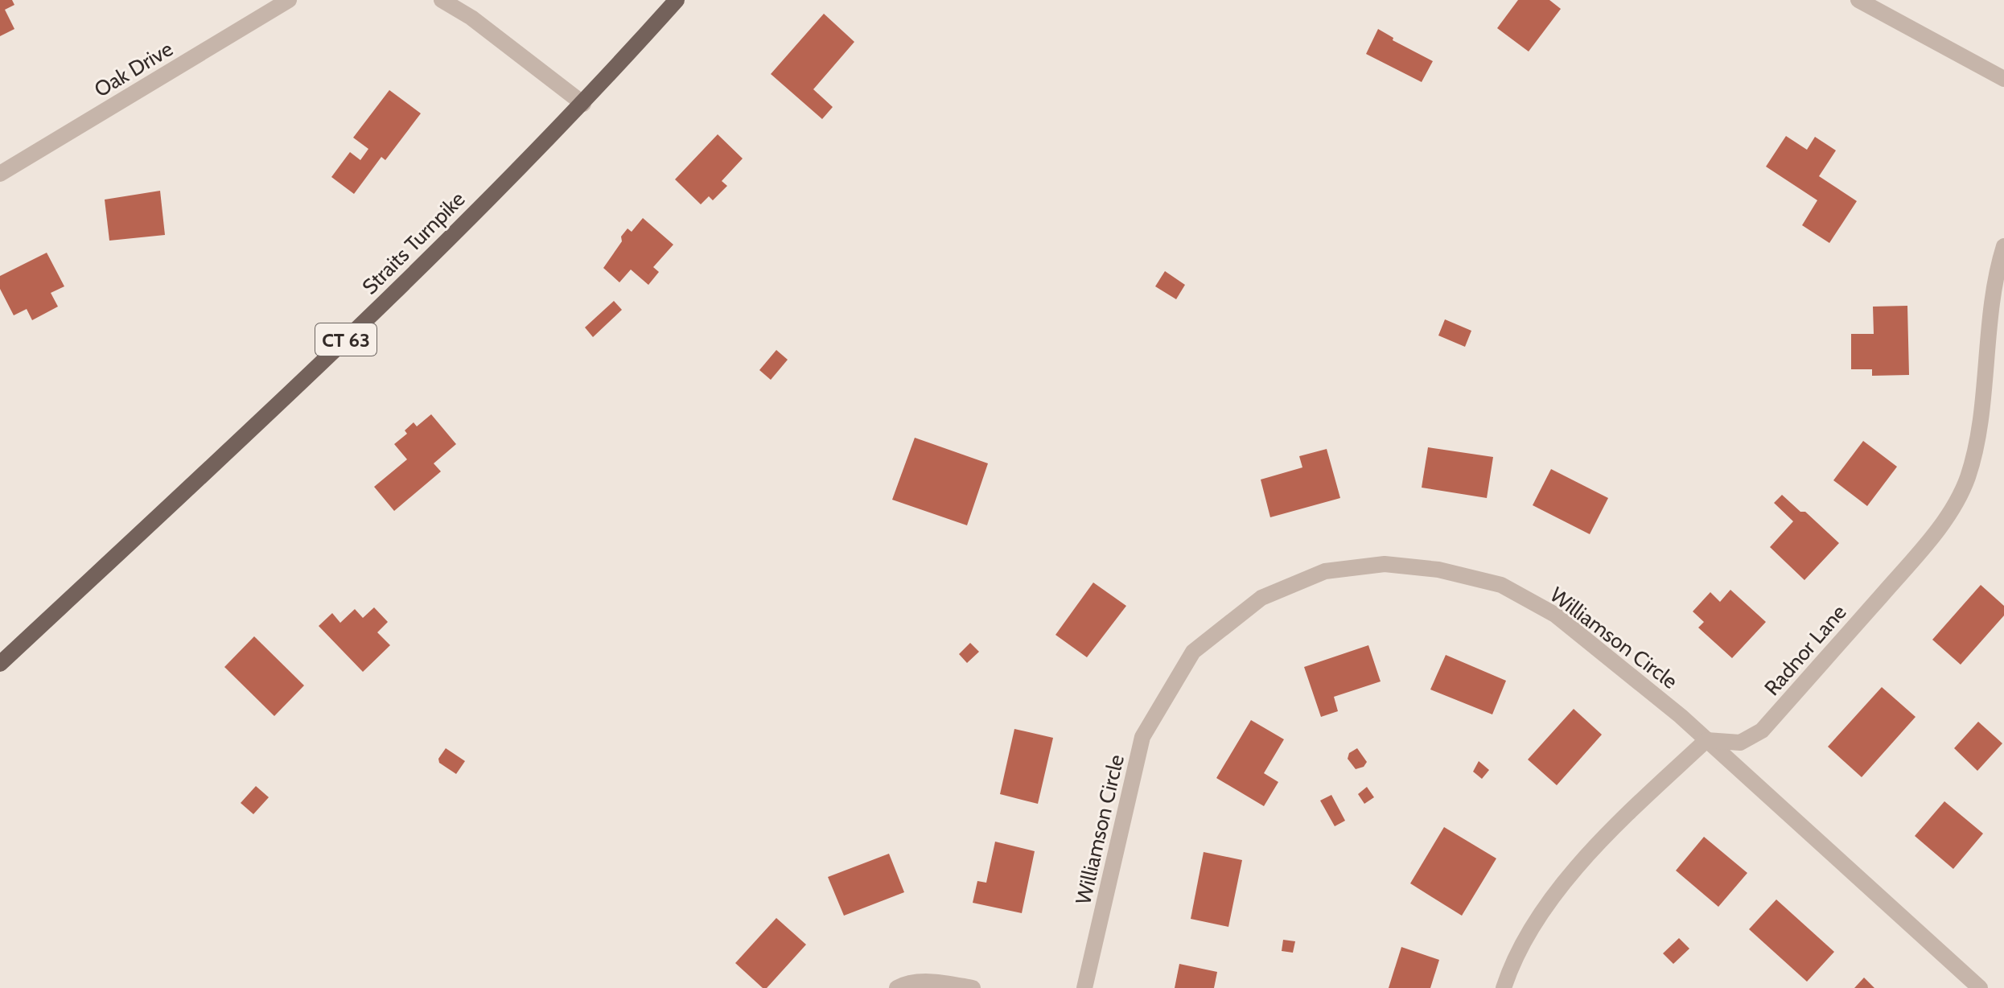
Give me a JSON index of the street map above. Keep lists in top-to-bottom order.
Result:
{
  "streets": {
    "main road": ["Straits Turnpike", "CT 63"],
    "street": ["Oak Drive", "Williamson Circle", "Radnor Lane"]
  },
  "crossings": [
    ["Williamson Circle", "Radnor Lane"]
  ]
}
